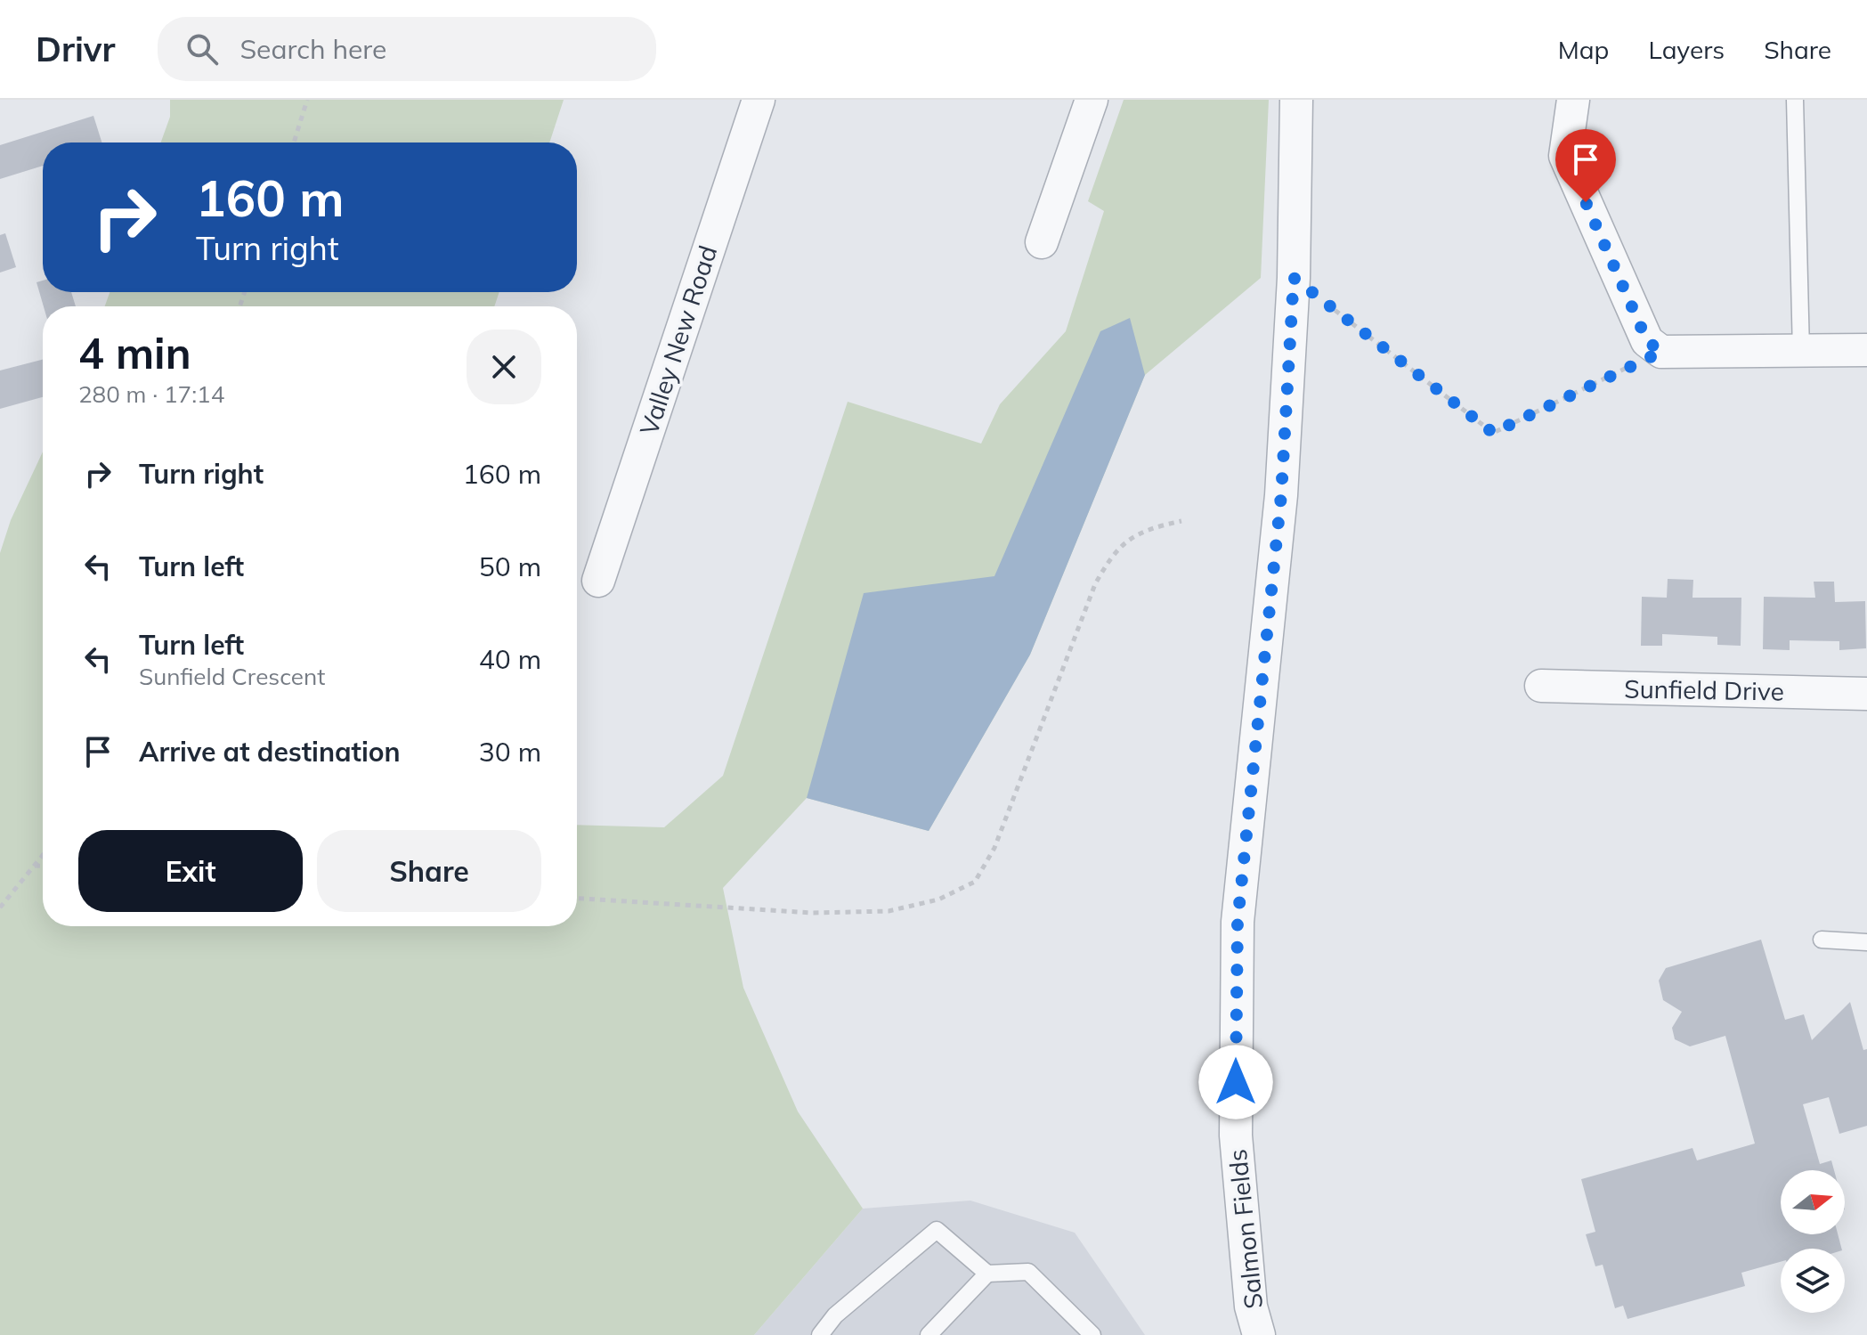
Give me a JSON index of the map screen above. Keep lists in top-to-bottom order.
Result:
{
  "streets": {
    "street": ["Valley New Road", "Sunfield Drive", "Salmon Fields"]
  },
  "north": "right",
  "page": {
    "header": "Drivr",
    "search": "Search here",
    "nav": ["Map", "Layers", "Share"],
    "turn": ["160 m", "Turn right"],
    "heading": ["4 min", "280 m · 17:14"],
    "list": [
      {
        "name": "Turn right",
        "value": "160 m"
      },
      {
        "name": "Turn left",
        "value": "50 m"
      },
      {
        "name": "Turn left",
        "note": "Sunfield Crescent",
        "value": "40 m"
      },
      {
        "name": "Arrive at destination",
        "value": "30 m"
      }
    ],
    "buttons": ["Exit", "Share"]
  }
}
